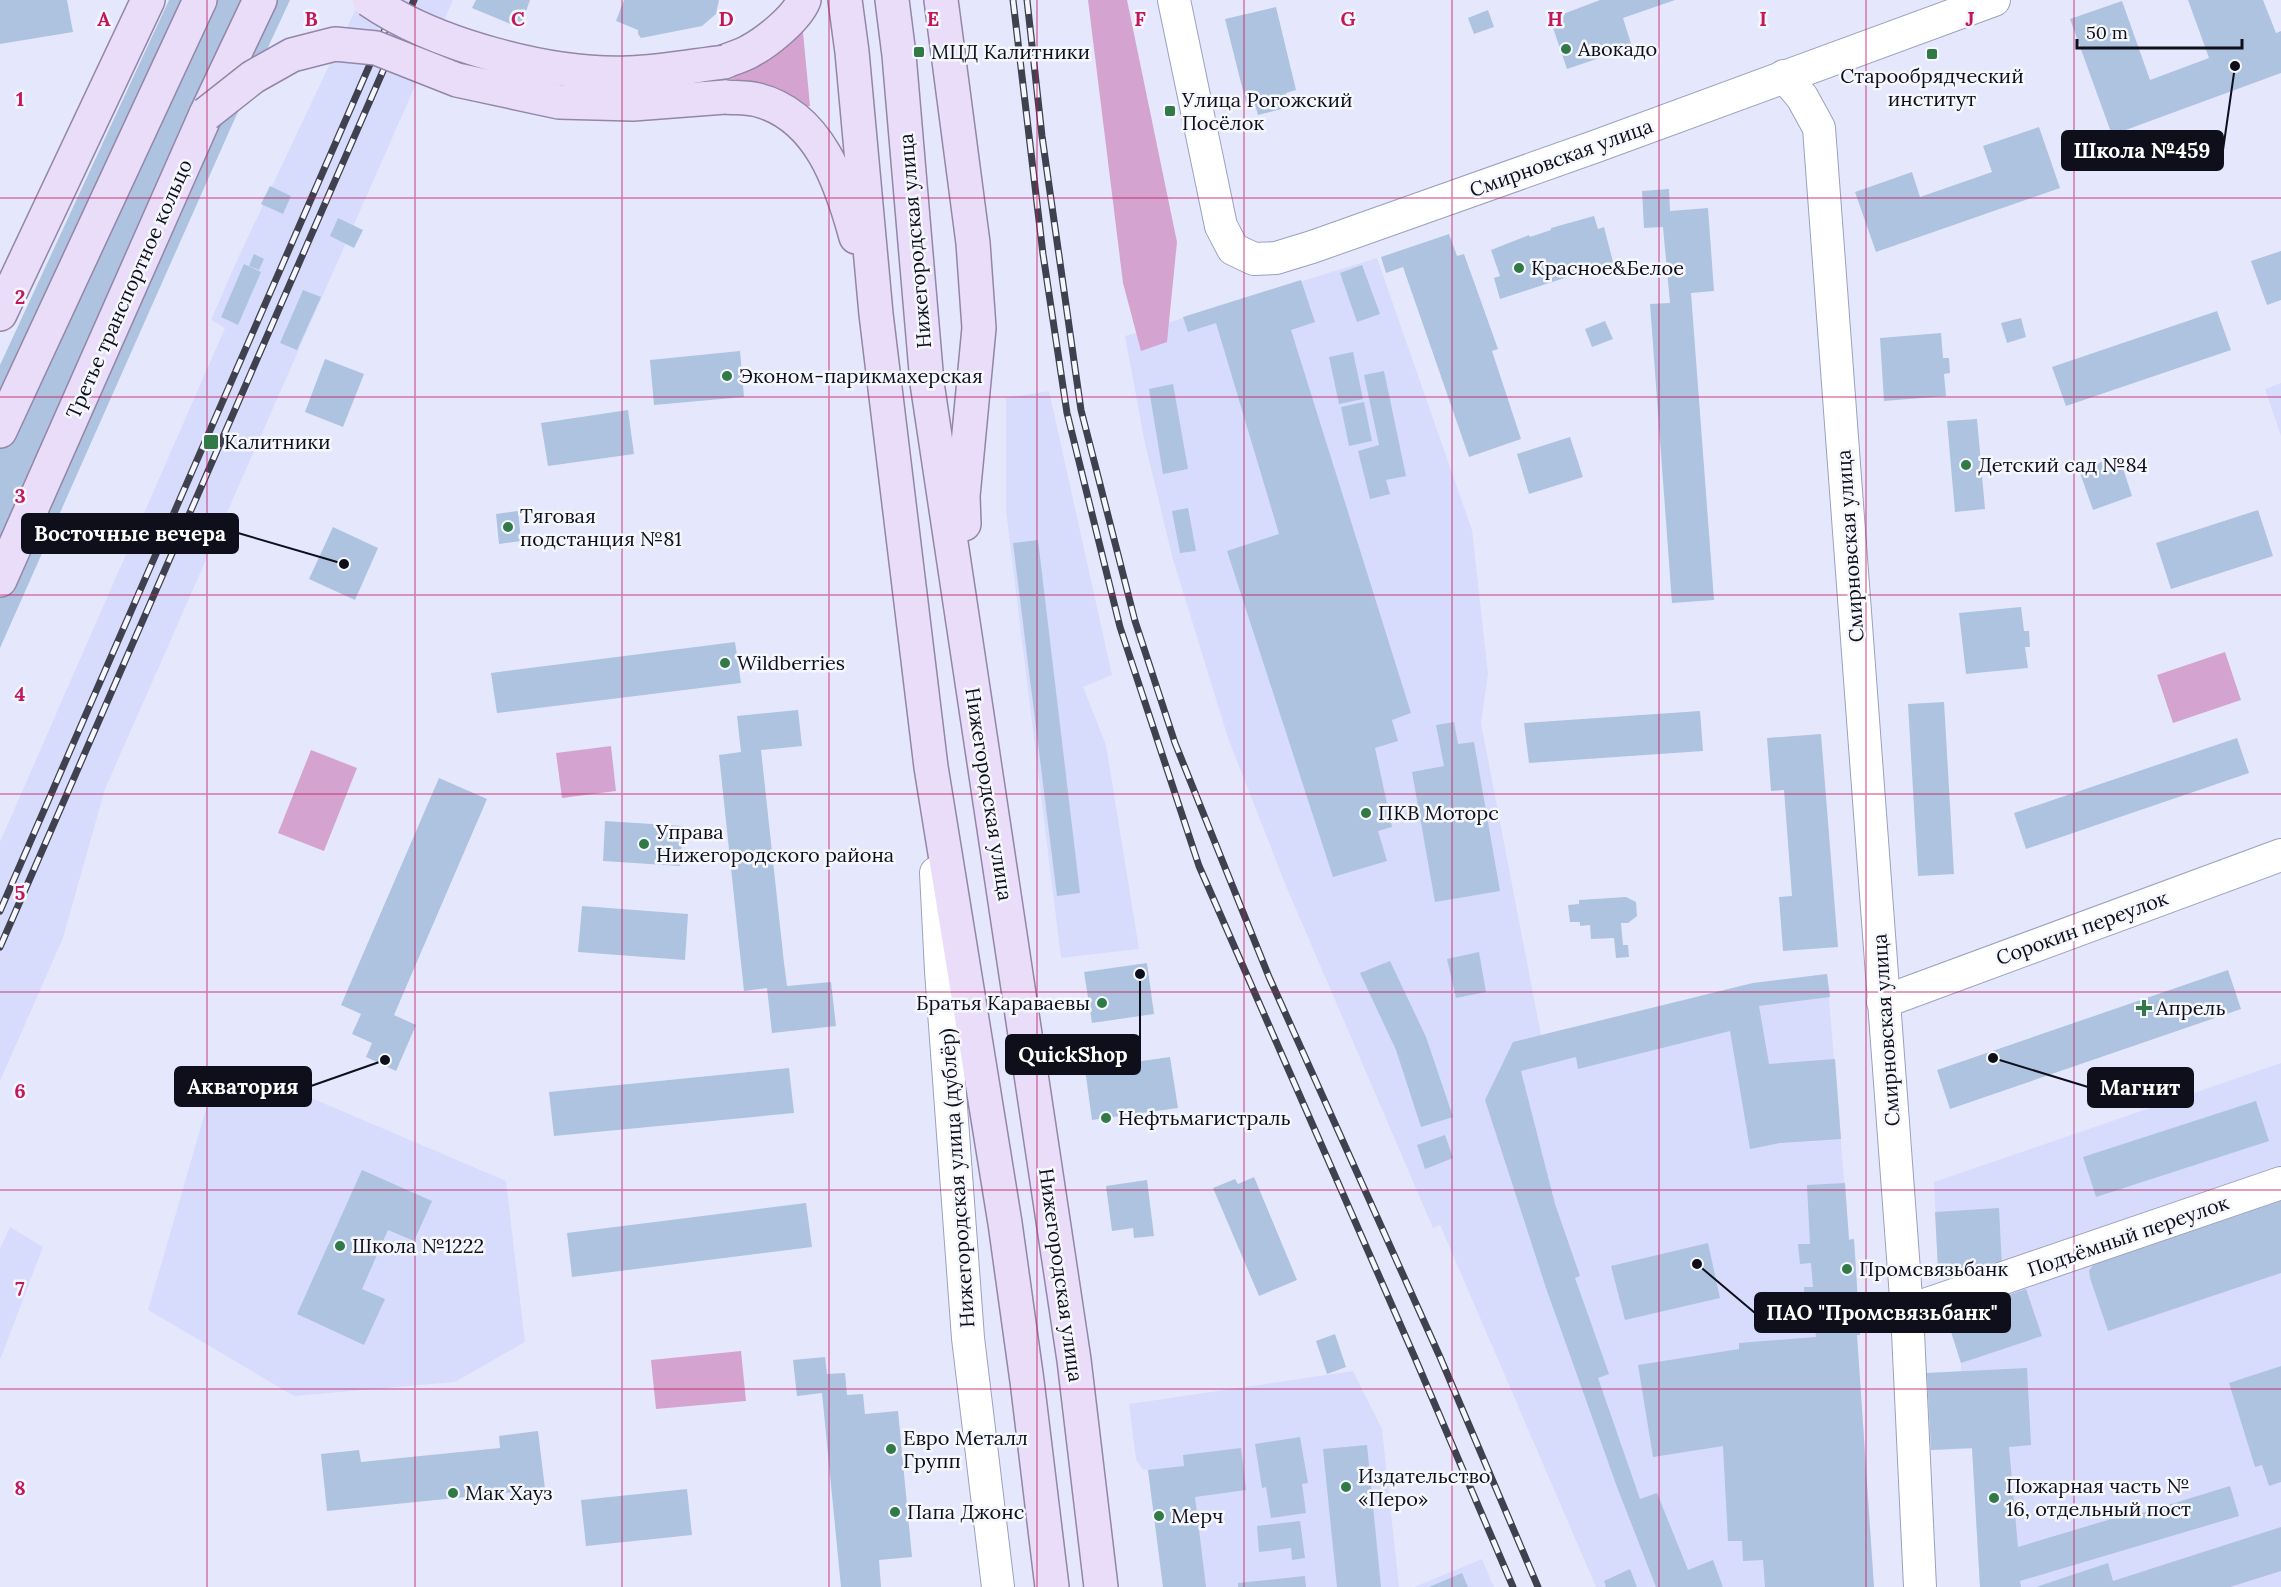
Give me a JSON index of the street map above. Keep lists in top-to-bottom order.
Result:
{
  "streets": {
    "main road": ["Нижегородская улица", "Третье транспортное кольцо"],
    "street": [
      "Смирновская улица",
      "Сорокин переулок",
      "Нижегородская улица (дублёр)",
      "Подъёмный переулок"
    ]
  },
  "crossings": [
    ["Смирновская улица", "Сорокин переулок"],
    ["Смирновская улица", "Подъёмный переулок"]
  ],
  "places": {
    "other": [
      "Авокадо",
      "Школа №459",
      "Красное&Белое",
      "Эконом-парикмахерская",
      "Детский сад №84",
      "Тяговая подстанция №81",
      "Восточные вечера",
      "Wildberries",
      "ПКВ Моторс",
      "Управа Нижегородского района",
      "QuickShop",
      "Братья Караваевы",
      "Магнит",
      "Акватория",
      "Нефтьмагистраль",
      "Школа №1222",
      "ПАО \"Промсвязьбанк\"",
      "Промсвязьбанк",
      "Евро Металл Групп",
      "Издательство «Перо»",
      "Мак Хауз",
      "Пожарная часть № 16, отдельный пост",
      "Папа Джонс",
      "Мерч"
    ],
    "transit": [
      "МЦД Калитники",
      "Старообрядческий институт",
      "Улица Рогожский Посёлок",
      "Калитники"
    ],
    "health": ["Апрель"]
  },
  "scale_bar": "50 m",
  "grid": {
    "columns": [
      "A",
      "B",
      "C",
      "D",
      "E",
      "F",
      "G",
      "H",
      "I",
      "J"
    ],
    "rows": [
      "1",
      "2",
      "3",
      "4",
      "5",
      "6",
      "7",
      "8"
    ]
  }
}
